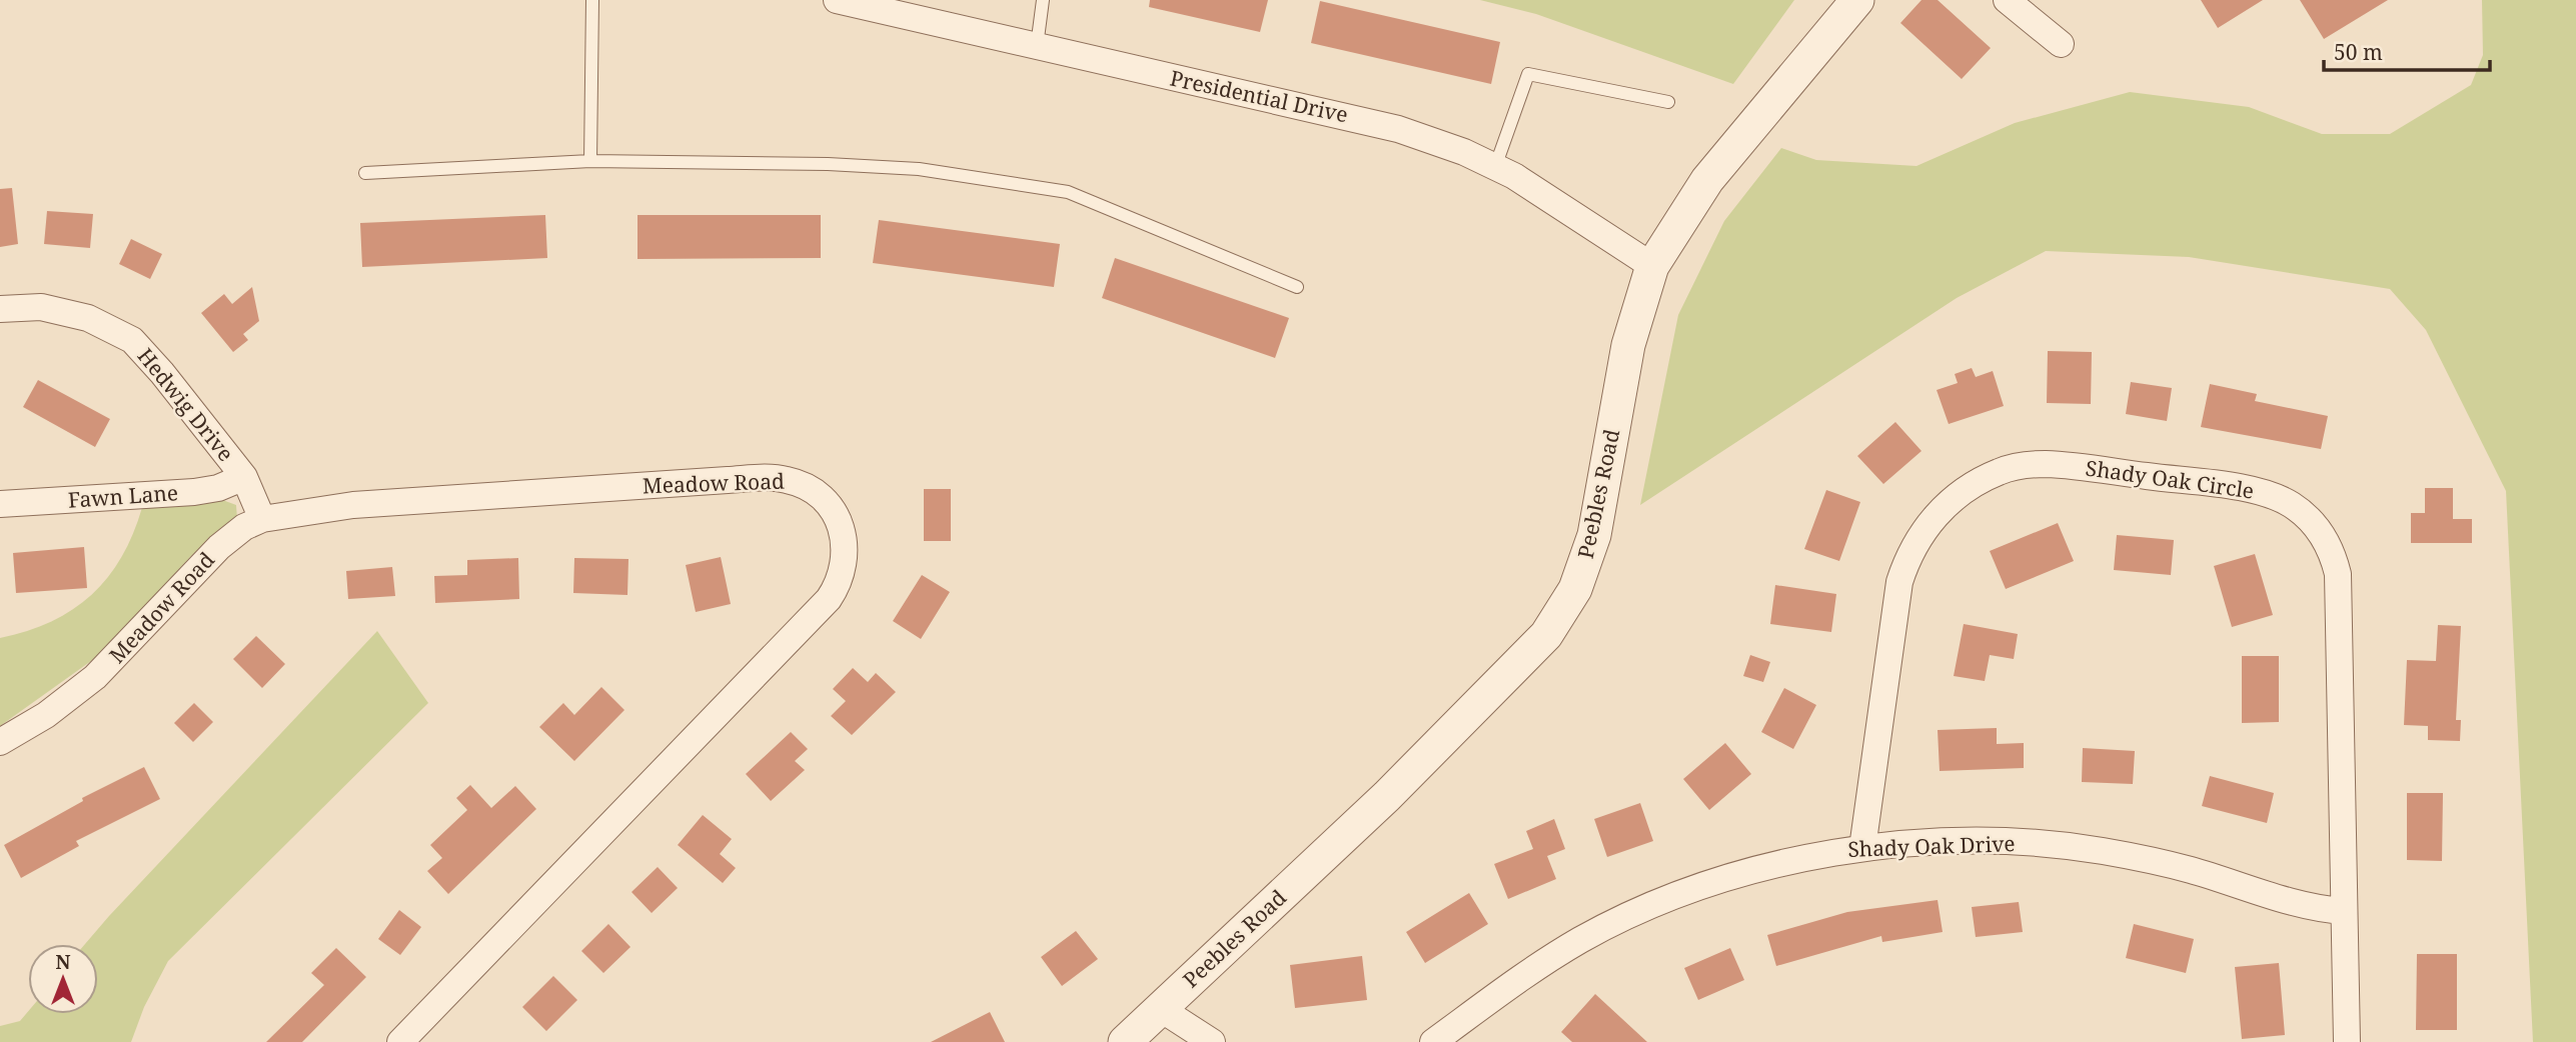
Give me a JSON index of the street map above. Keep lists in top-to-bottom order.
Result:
{
  "streets": {
    "street": [
      "Presidential Drive",
      "Hedwig Drive",
      "Shady Oak Circle",
      "Meadow Road",
      "Peebles Road",
      "Fawn Lane",
      "Shady Oak Drive"
    ]
  },
  "crossings": [
    ["Presidential Drive", "Peebles Road"],
    ["Hedwig Drive", "Meadow Road"],
    ["Hedwig Drive", "Fawn Lane"],
    ["Shady Oak Circle", "Shady Oak Drive"]
  ],
  "scale_bar": "50 m",
  "north": "top"
}
